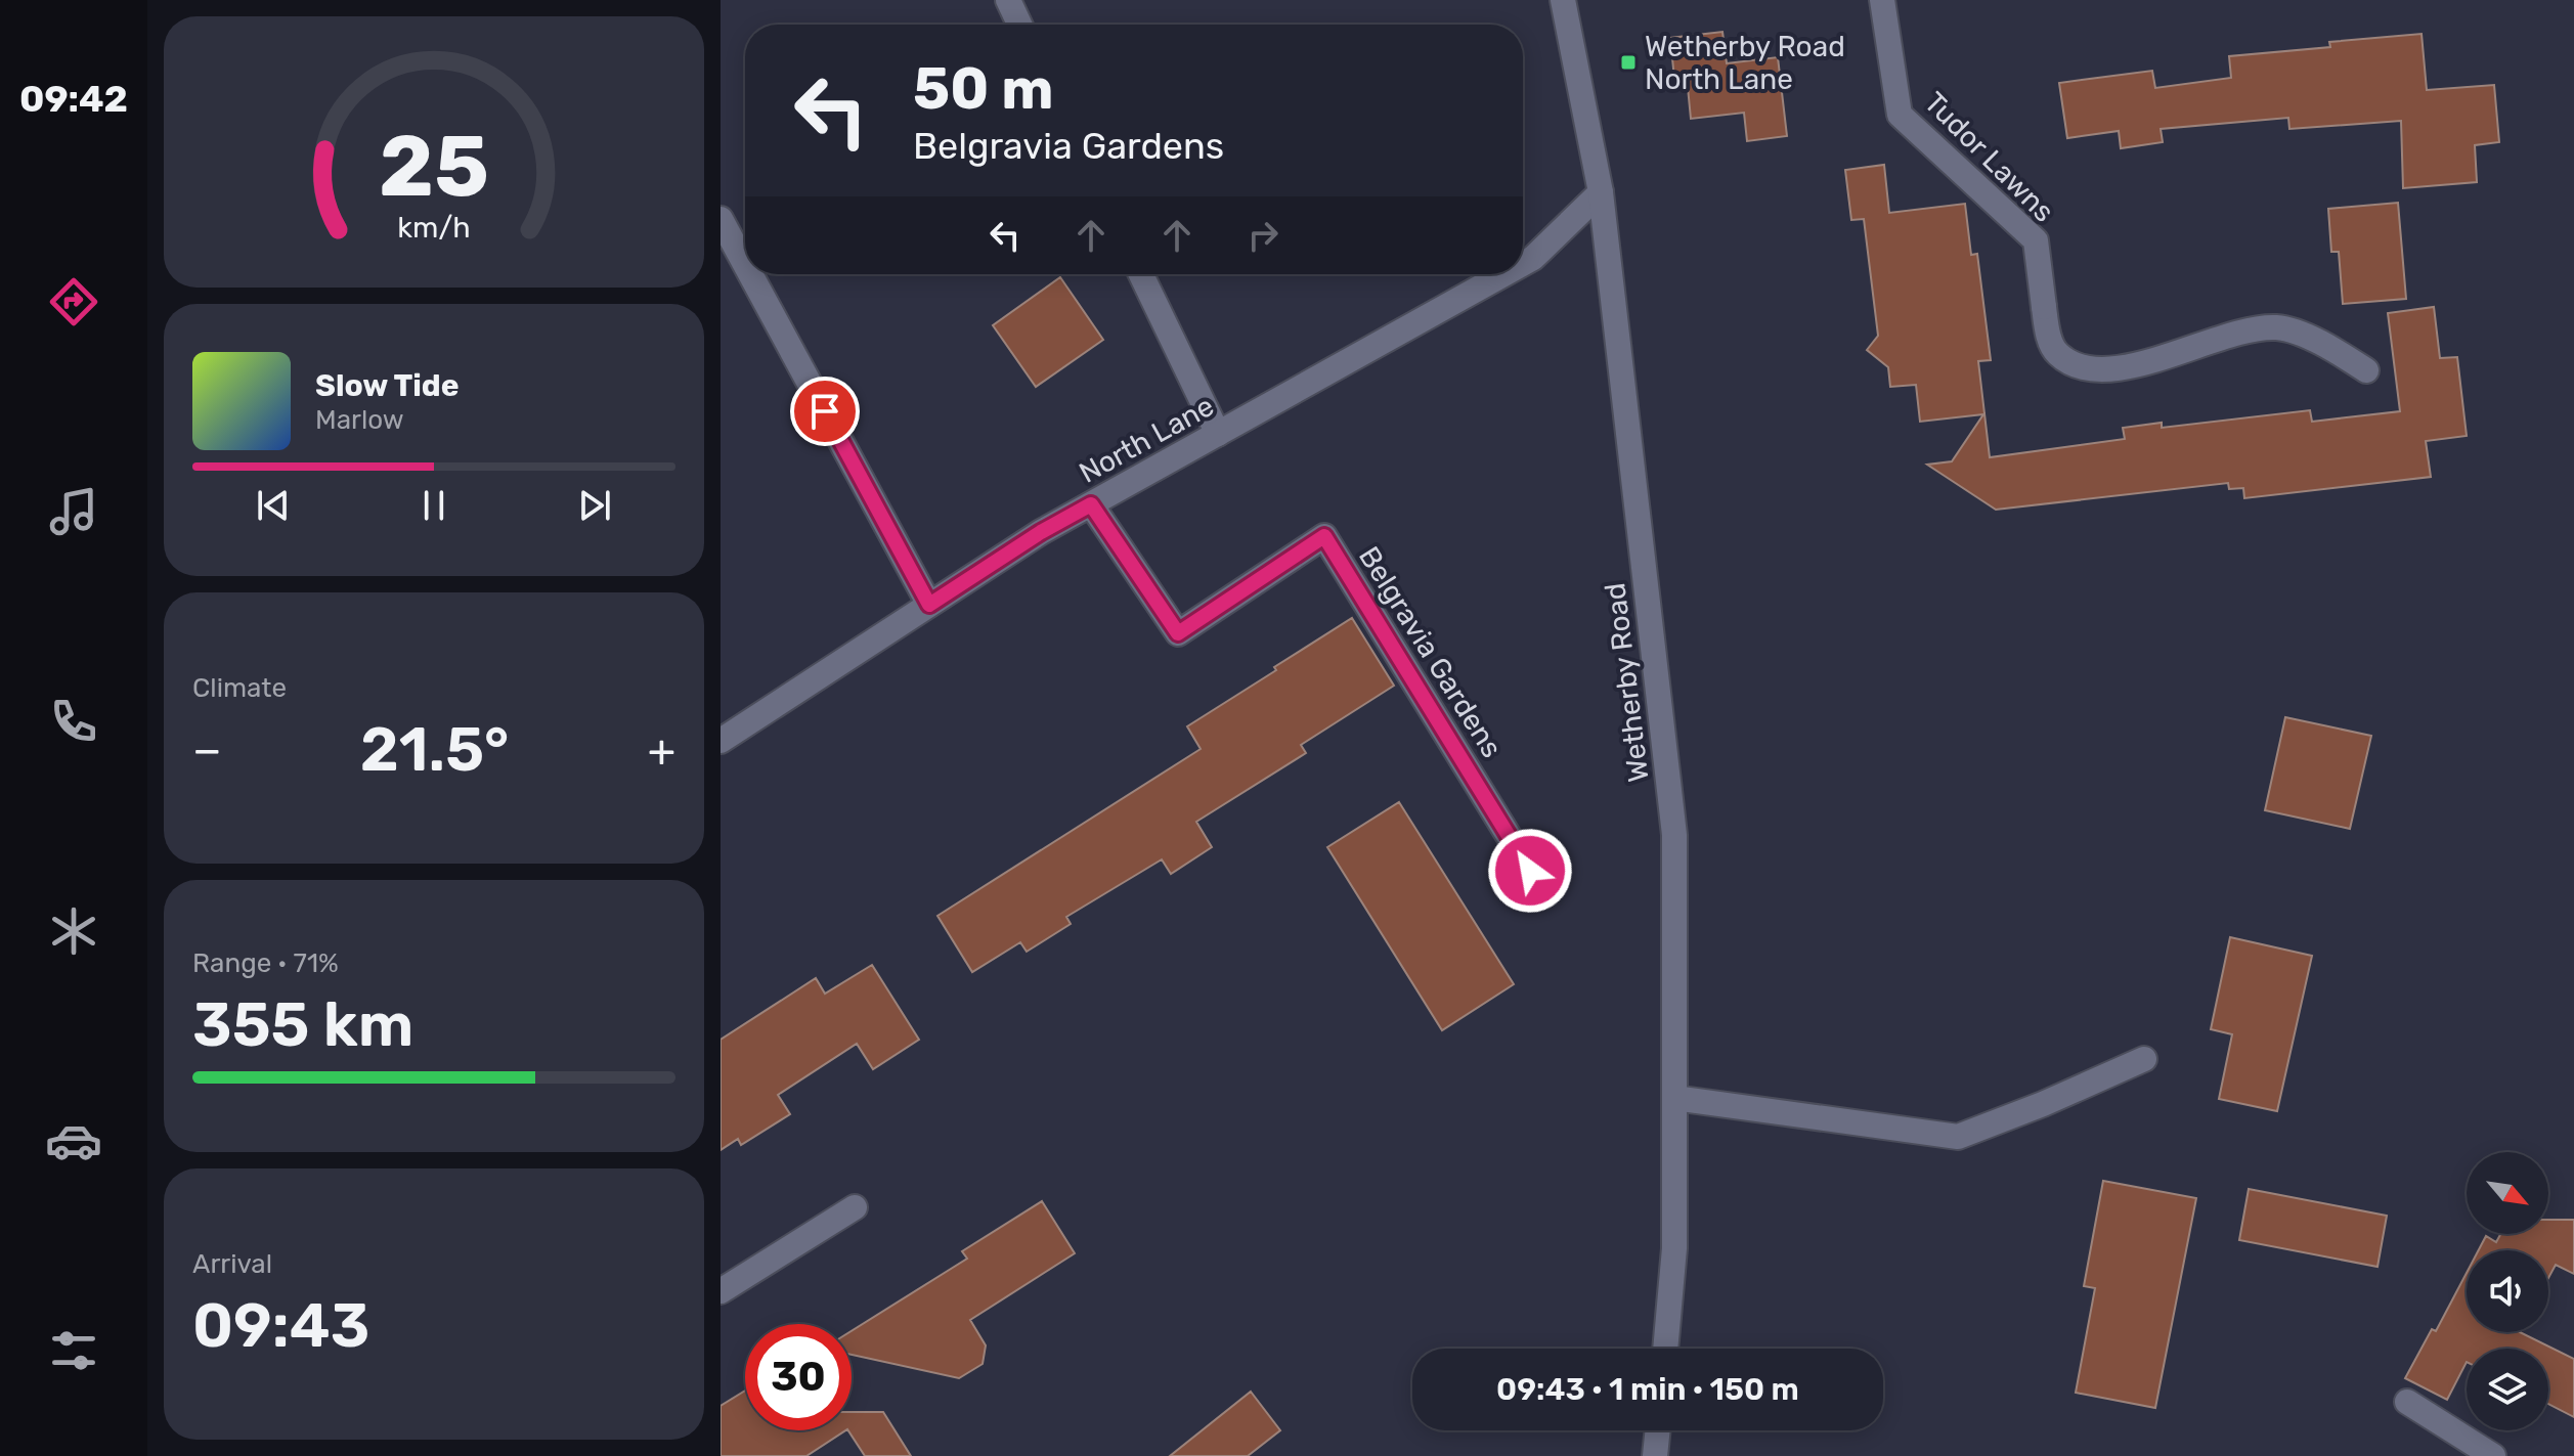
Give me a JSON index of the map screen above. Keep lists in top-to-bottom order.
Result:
{
  "streets": {
    "street": [
      "Tudor Lawns",
      "North Lane",
      "Belgravia Gardens",
      "Wetherby Road"
    ]
  },
  "crossings": [
    ["North Lane", "Belgravia Gardens"],
    ["North Lane", "Wetherby Road"]
  ],
  "places": {
    "transit": ["Wetherby Road North Lane"]
  },
  "north": "bottom right",
  "page": {
    "tabs": "09:42",
    "turn": ["50 m", "Belgravia Gardens"],
    "song": ["Slow Tide", "Marlow"],
    "tile": [
      "Climate",
      ["Range · 71%", "355 km"],
      ["Arrival", "09:43"]
    ],
    "heat": ["−", "21.5°", "+"],
    "limit": "30",
    "trip": "09:43 · 1 min · 150 m",
    "gauge": ["25", "km/h"]
  }
}
